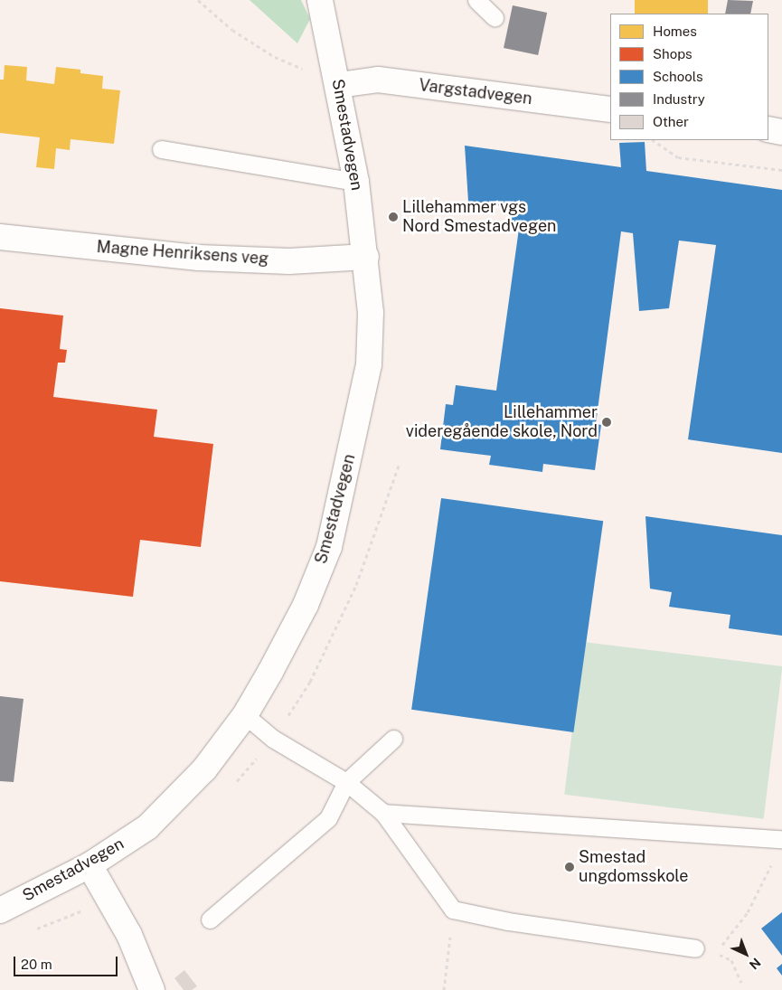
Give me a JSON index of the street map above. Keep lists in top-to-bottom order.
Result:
{
  "streets": {
    "street": ["Vargstadvegen", "Smestadvegen", "Magne Henriksens veg"]
  },
  "crossings": [
    ["Vargstadvegen", "Smestadvegen"],
    ["Smestadvegen", "Magne Henriksens veg"]
  ],
  "places": ["Lillehammer vgs Nord Smestadvegen", "Lillehammer videregående skole, Nord", "Smestad ungdomsskole"],
  "legend": [
    "Homes",
    "Shops",
    "Schools",
    "Industry",
    "Other"
  ],
  "scale_bar": "20 m",
  "north": "bottom right"
}
